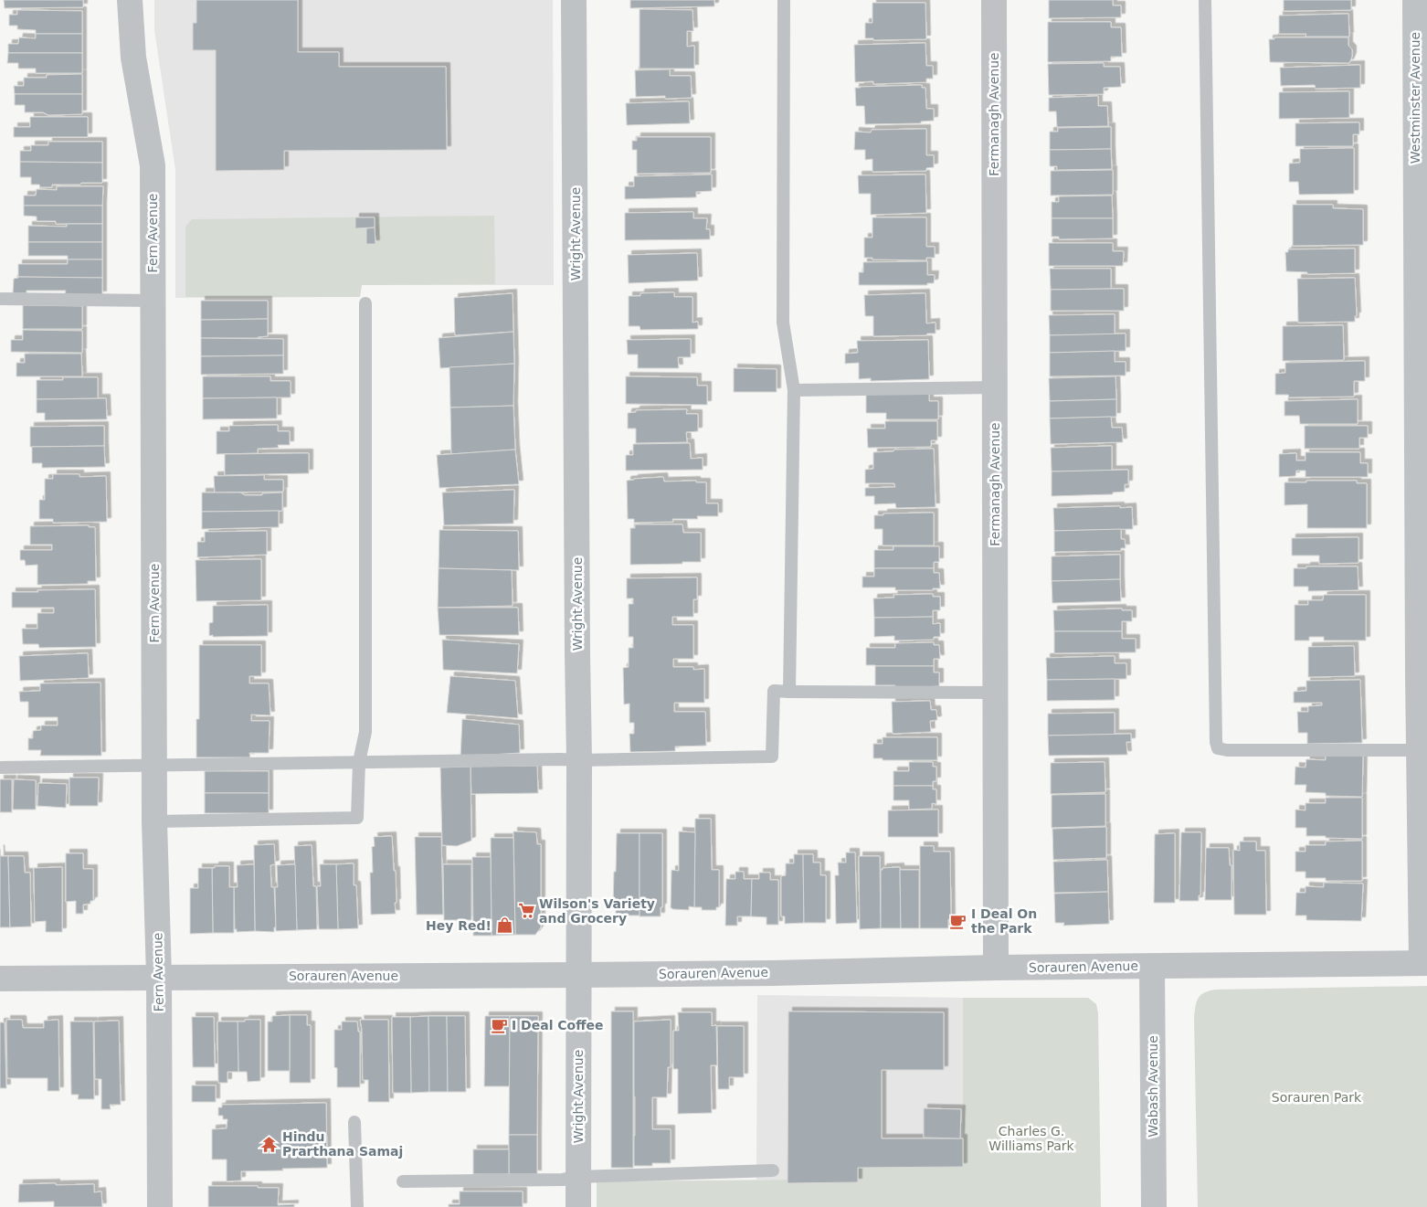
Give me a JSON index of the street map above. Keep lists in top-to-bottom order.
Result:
{
  "streets": {
    "street": [
      "Westminster Avenue",
      "Fermanagh Avenue",
      "Fern Avenue",
      "Wright Avenue",
      "Sorauren Avenue",
      "Wabash Avenue"
    ]
  },
  "crossings": [
    ["Westminster Avenue", "Sorauren Avenue"],
    ["Fermanagh Avenue", "Sorauren Avenue"],
    ["Fern Avenue", "Sorauren Avenue"],
    ["Wright Avenue", "Sorauren Avenue"],
    ["Sorauren Avenue", "Wabash Avenue"]
  ],
  "parks": ["Sorauren Park", "Charles G. Williams Park"],
  "places": {
    "supermarket": ["Wilson's Variety and Grocery"],
    "cafe": ["I Deal On the Park", "I Deal Coffee"],
    "shop": ["Hey Red!"],
    "temple": ["Hindu Prarthana Samaj"]
  }
}
